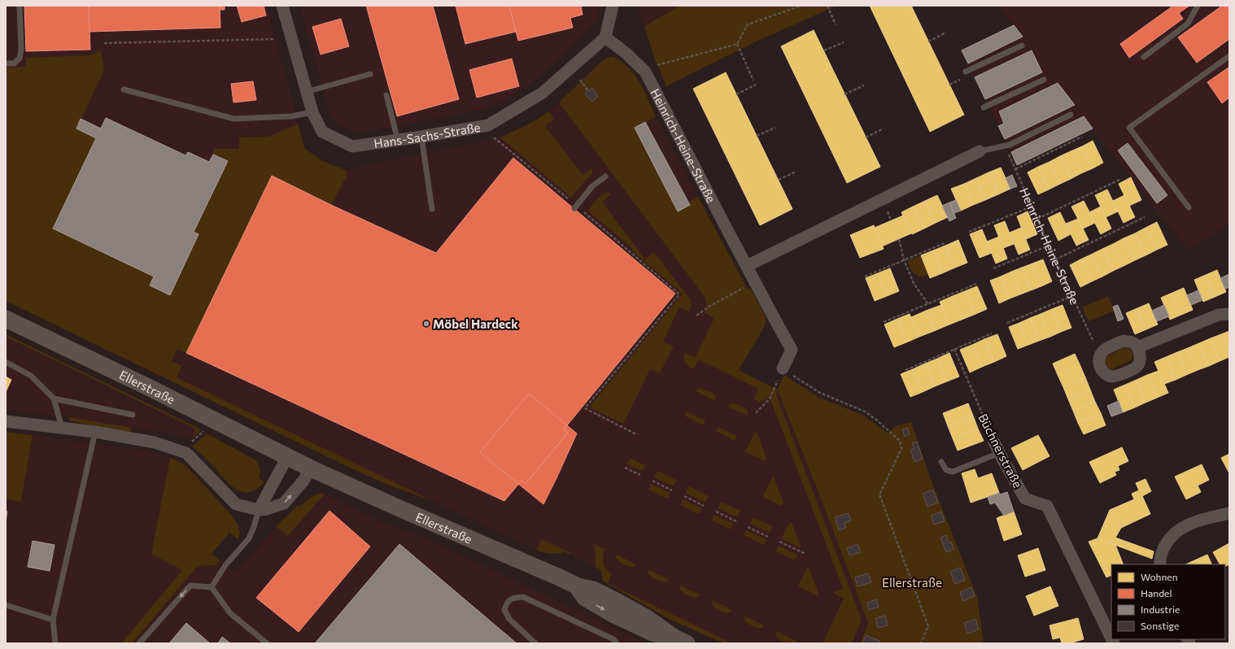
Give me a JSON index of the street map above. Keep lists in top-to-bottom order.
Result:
{
  "streets": {
    "main road": ["Ellerstraße"],
    "street": ["Hans-Sachs-Straße", "Heinrich-Heine-Straße", "Büchnerstraße"]
  },
  "crossings": [
    ["Hans-Sachs-Straße", "Heinrich-Heine-Straße"]
  ],
  "parks": ["Ellerstraße"],
  "places": ["Möbel Hardeck"],
  "legend": [
    "Wohnen",
    "Handel",
    "Industrie",
    "Sonstige"
  ]
}
